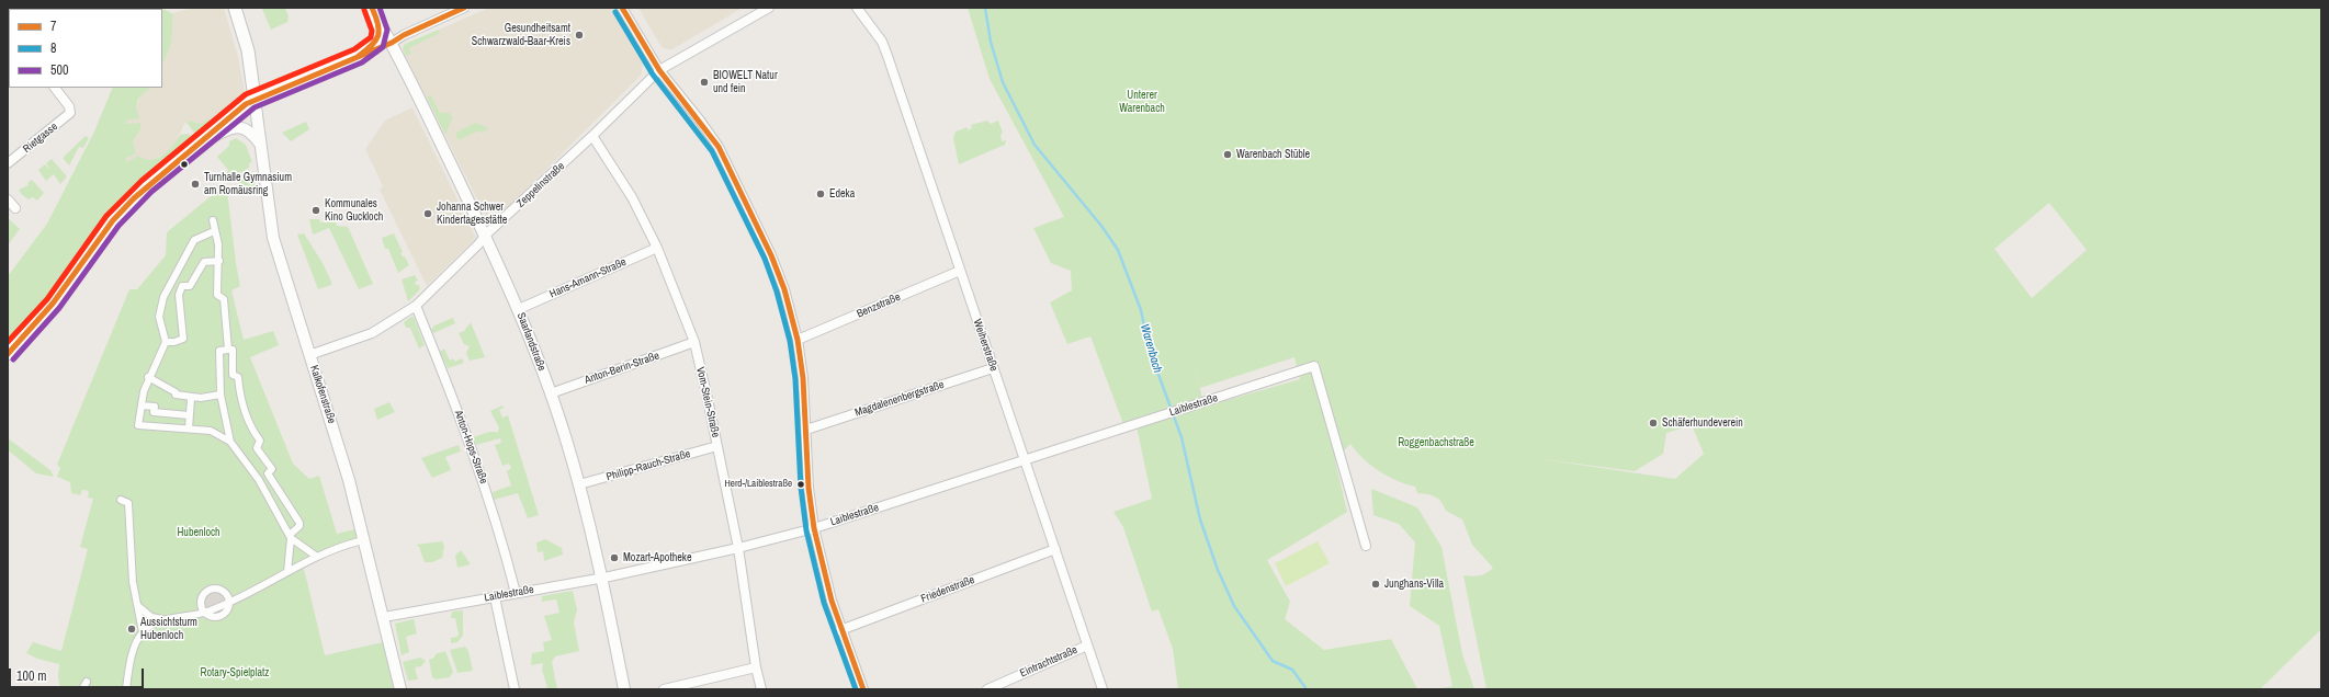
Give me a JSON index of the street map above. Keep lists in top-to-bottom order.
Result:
{
  "streets": {
    "street": [
      "Rietgasse",
      "Zeppelinstraße",
      "Hans-Amann-Straße",
      "Benzstraße",
      "Saarlandstraße",
      "Weiherstraße",
      "Anton-Berin-Straße",
      "Kalkofenstraße",
      "Magdalenenbergstraße",
      "Vom-Stein-Straße",
      "Laiblestraße",
      "Anton-Hops-Straße",
      "Philipp-Rauch-Straße",
      "Friedenstraße",
      "Eintrachtstraße"
    ]
  },
  "crossings": [
    ["Zeppelinstraße", "Saarlandstraße"],
    ["Zeppelinstraße", "Kalkofenstraße"],
    ["Zeppelinstraße", "Vom-Stein-Straße"],
    ["Zeppelinstraße", "Anton-Hops-Straße"],
    ["Hans-Amann-Straße", "Saarlandstraße"],
    ["Hans-Amann-Straße", "Vom-Stein-Straße"],
    ["Benzstraße", "Weiherstraße"],
    ["Saarlandstraße", "Anton-Berin-Straße"],
    ["Saarlandstraße", "Laiblestraße"],
    ["Saarlandstraße", "Philipp-Rauch-Straße"],
    ["Weiherstraße", "Magdalenenbergstraße"],
    ["Weiherstraße", "Laiblestraße"],
    ["Weiherstraße", "Friedenstraße"],
    ["Weiherstraße", "Eintrachtstraße"],
    ["Anton-Berin-Straße", "Vom-Stein-Straße"],
    ["Kalkofenstraße", "Laiblestraße"],
    ["Vom-Stein-Straße", "Laiblestraße"],
    ["Vom-Stein-Straße", "Philipp-Rauch-Straße"],
    ["Laiblestraße", "Anton-Hops-Straße"]
  ],
  "water": ["Warenbach"],
  "parks": [
    "Unterer Warenbach",
    "Roggenbachstraße",
    "Hubenloch",
    "Rotary-Spielplatz"
  ],
  "places": [
    "Gesundheitsamt Schwarzwald-Baar-Kreis",
    "BIOWELT Natur und fein",
    "Warenbach Stüble",
    "Turnhalle Gymnasium am Romäusring",
    "Edeka",
    "Kommunales Kino Guckloch",
    "Johanna Schwer Kindertagesstätte",
    "Schäferhundeverein",
    "Herd-/Laiblestraße",
    "Mozart-Apotheke",
    "Junghans-Villa",
    "Aussichtsturm Hubenloch"
  ],
  "lines": ["transit line 7", "transit line 500", "transit line 8"],
  "legend": ["7", "8", "500"],
  "scale_bar": "100 m"
}
